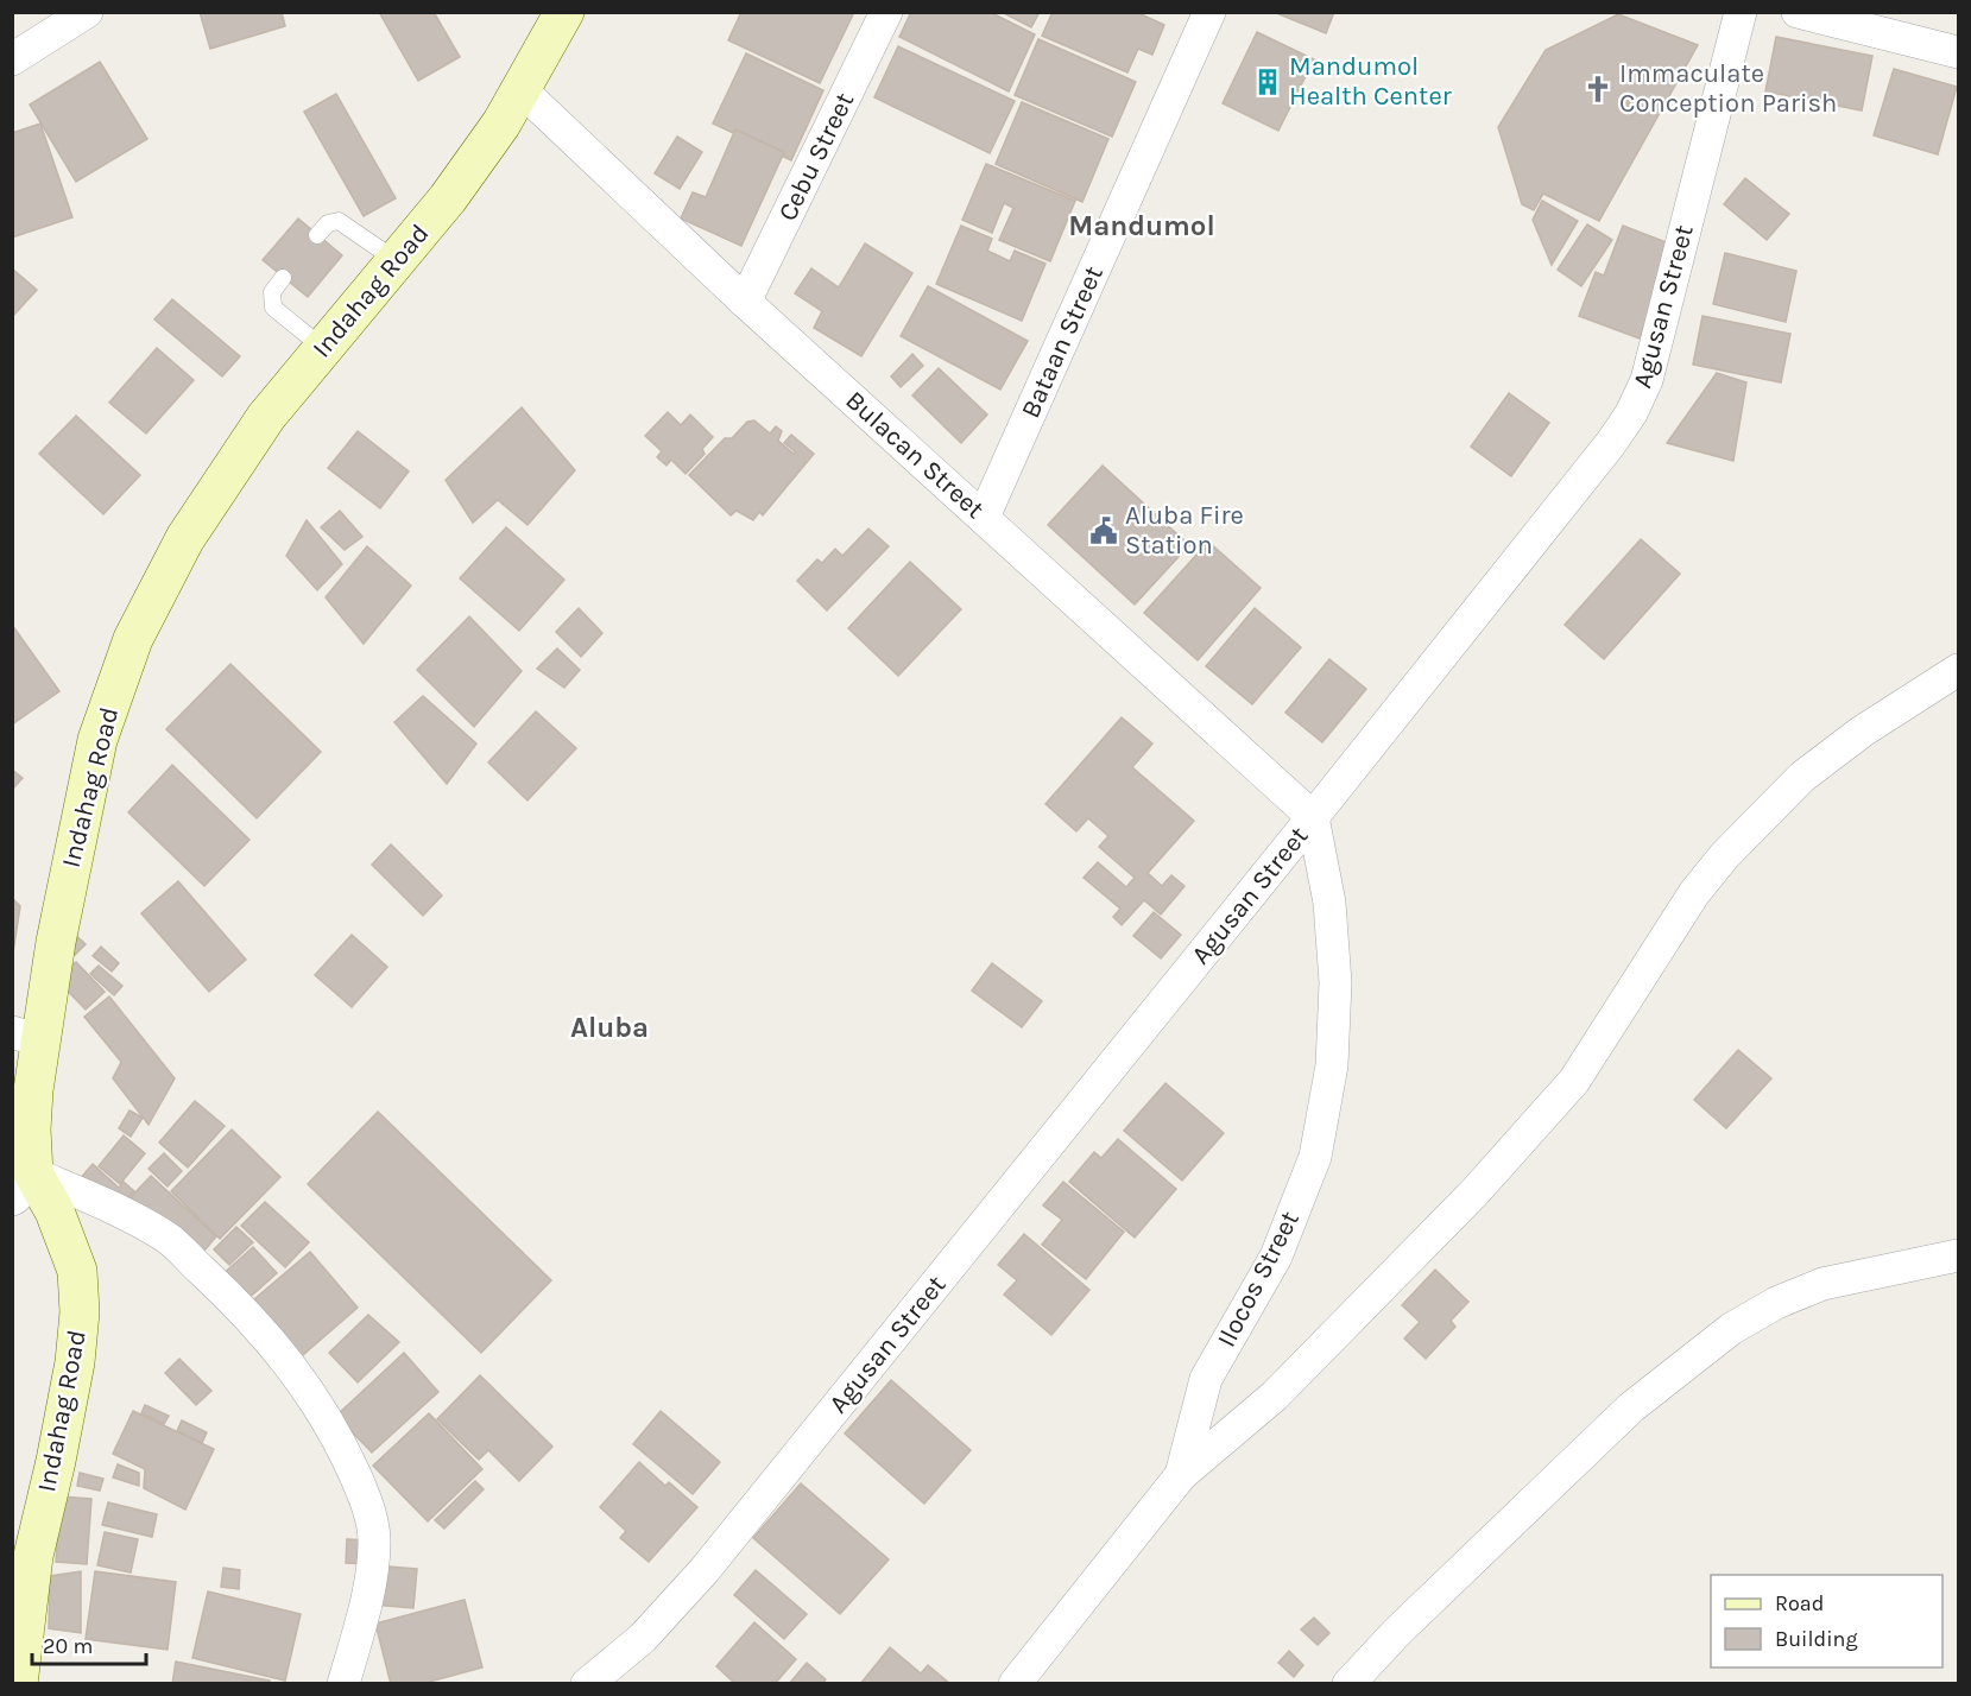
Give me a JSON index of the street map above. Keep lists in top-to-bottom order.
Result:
{
  "streets": {
    "main road": ["Indahag Road"],
    "street": [
      "Cebu Street",
      "Agusan Street",
      "Bataan Street",
      "Bulacan Street",
      "Ilocos Street"
    ]
  },
  "crossings": [
    ["Cebu Street", "Bulacan Street"],
    ["Indahag Road", "Bulacan Street"],
    ["Agusan Street", "Bulacan Street"],
    ["Agusan Street", "Ilocos Street"],
    ["Bataan Street", "Bulacan Street"],
    ["Bulacan Street", "Ilocos Street"]
  ],
  "districts": ["Mandumol", "Aluba"],
  "places": {
    "building": ["Mandumol Health Center"],
    "church": ["Immaculate Conception Parish"],
    "public building": ["Aluba Fire Station"]
  },
  "legend": ["Road", "Building"],
  "scale_bar": "20 m"
}
